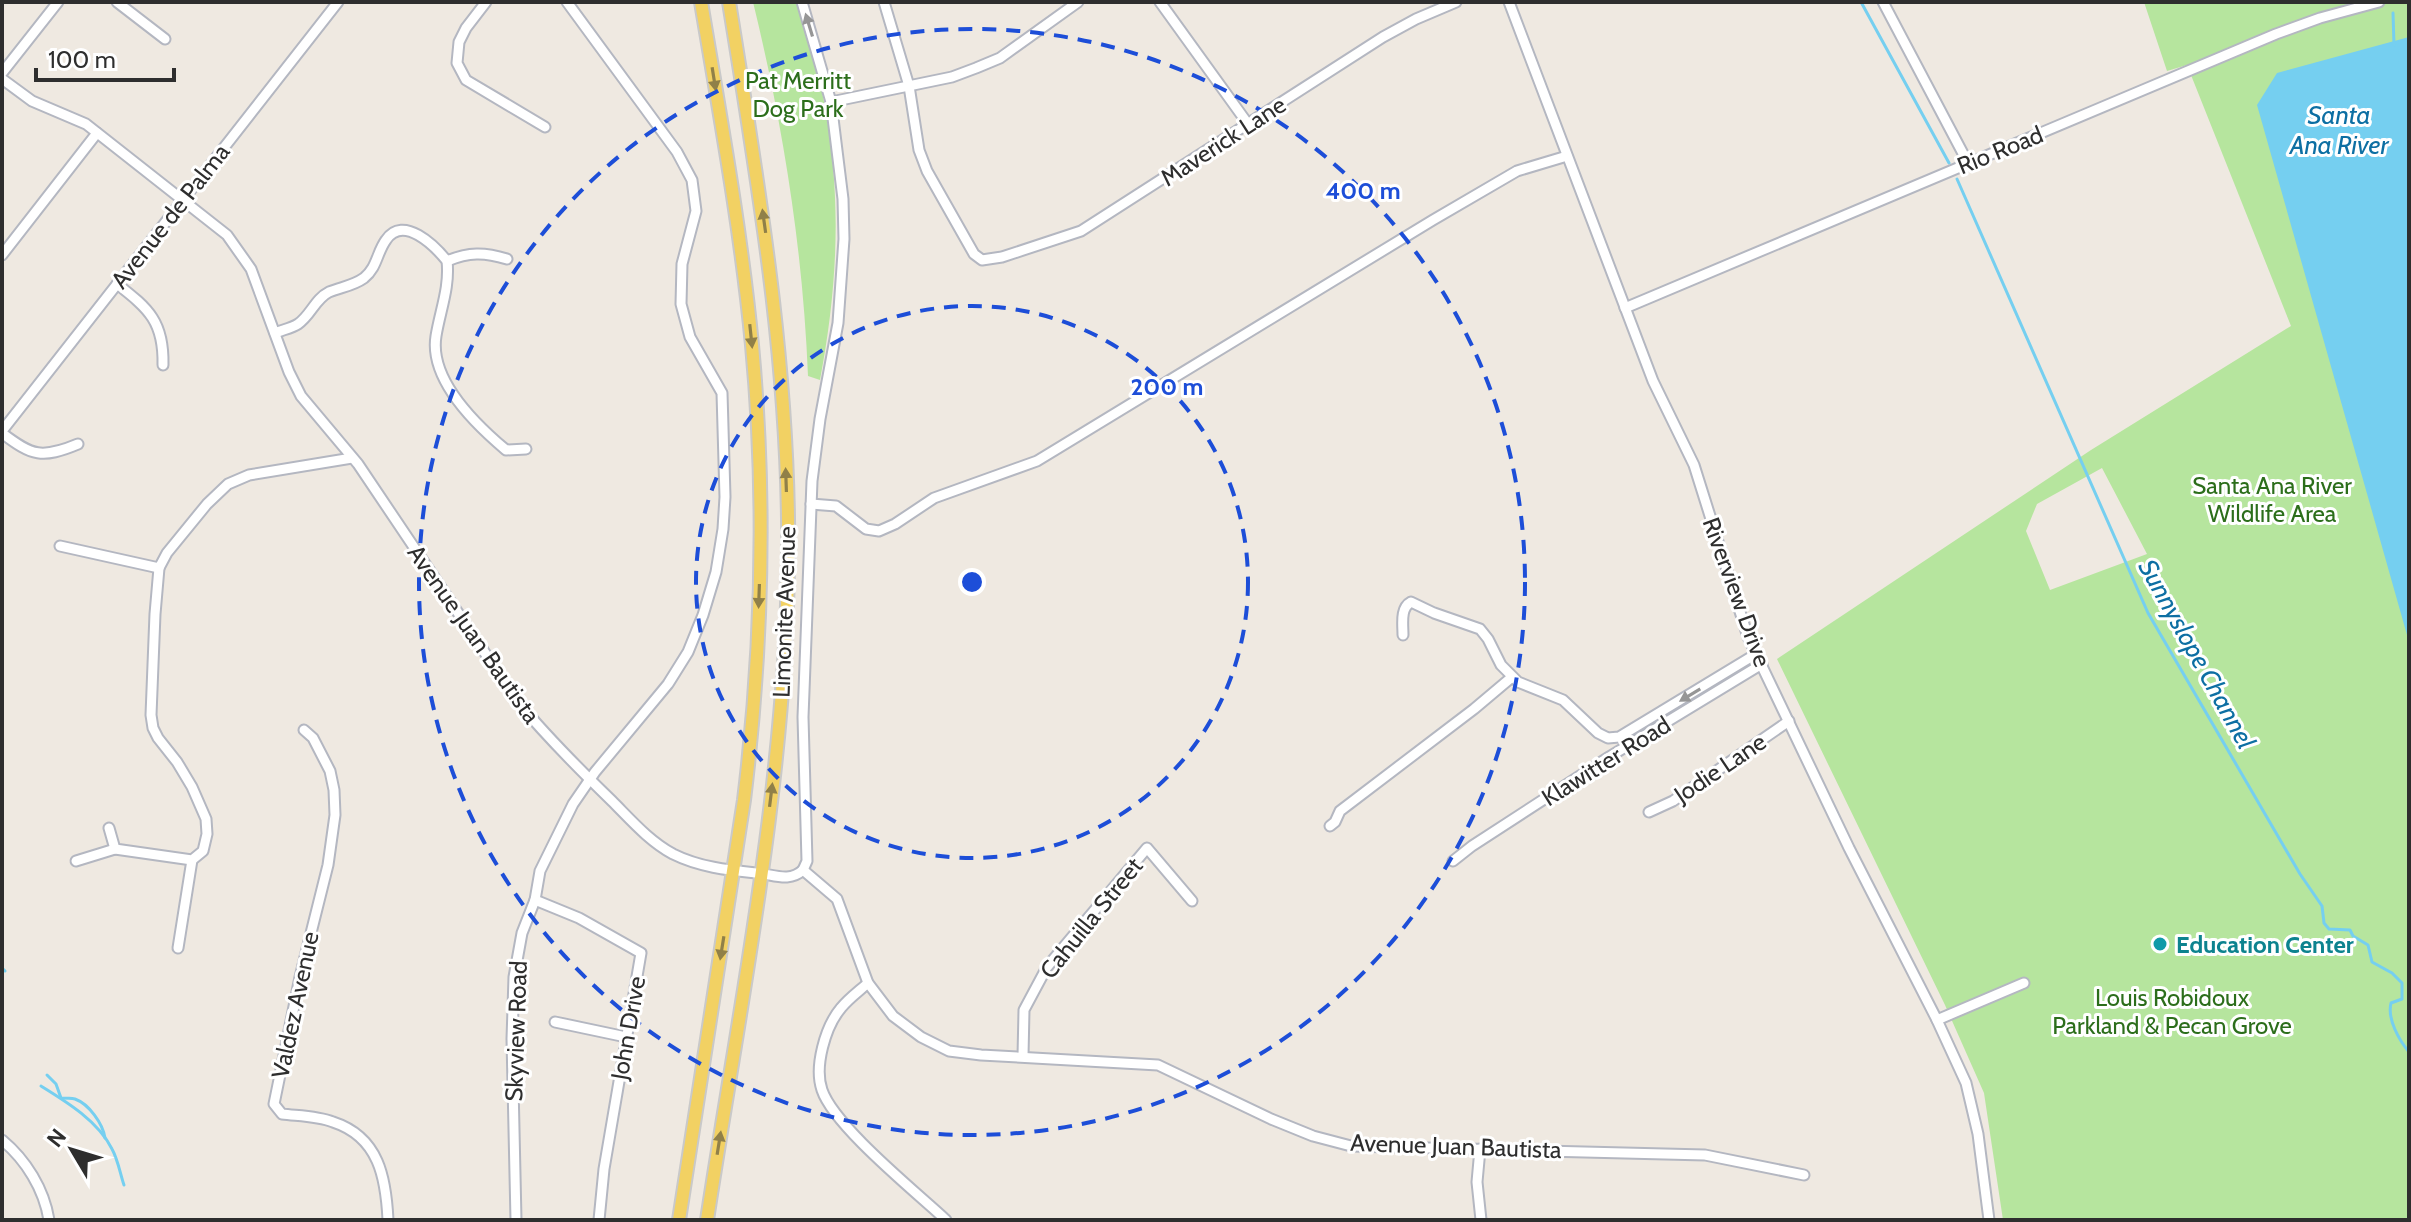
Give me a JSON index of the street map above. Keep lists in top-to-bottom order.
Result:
{
  "streets": {
    "main road": ["Limonite Avenue"],
    "street": [
      "Maverick Lane",
      "Rio Road",
      "Avenue de Palma",
      "Riverview Drive",
      "Avenue Juan Bautista",
      "Klawitter Road",
      "Jodie Lane",
      "Cahuilla Street",
      "Valdez Avenue",
      "John Drive",
      "Skyview Road"
    ]
  },
  "crossings": [
    ["Rio Road", "Riverview Drive"],
    ["Avenue de Palma", "Avenue Juan Bautista"],
    ["Riverview Drive", "Klawitter Road"],
    ["Riverview Drive", "Jodie Lane"],
    ["Limonite Avenue", "Avenue Juan Bautista"],
    ["Avenue Juan Bautista", "Cahuilla Street"],
    ["Avenue Juan Bautista", "Skyview Road"],
    ["John Drive", "Skyview Road"]
  ],
  "water": ["Santa Ana River", "Sunnyslope Channel"],
  "parks": ["Pat Merritt Dog Park", "Santa Ana River Wildlife Area", "Louis Robidoux Parkland & Pecan Grove"],
  "places": ["Education Center"],
  "scale_bar": "100 m",
  "north": "top left",
  "rings": ["400 m", "200 m"]
}
